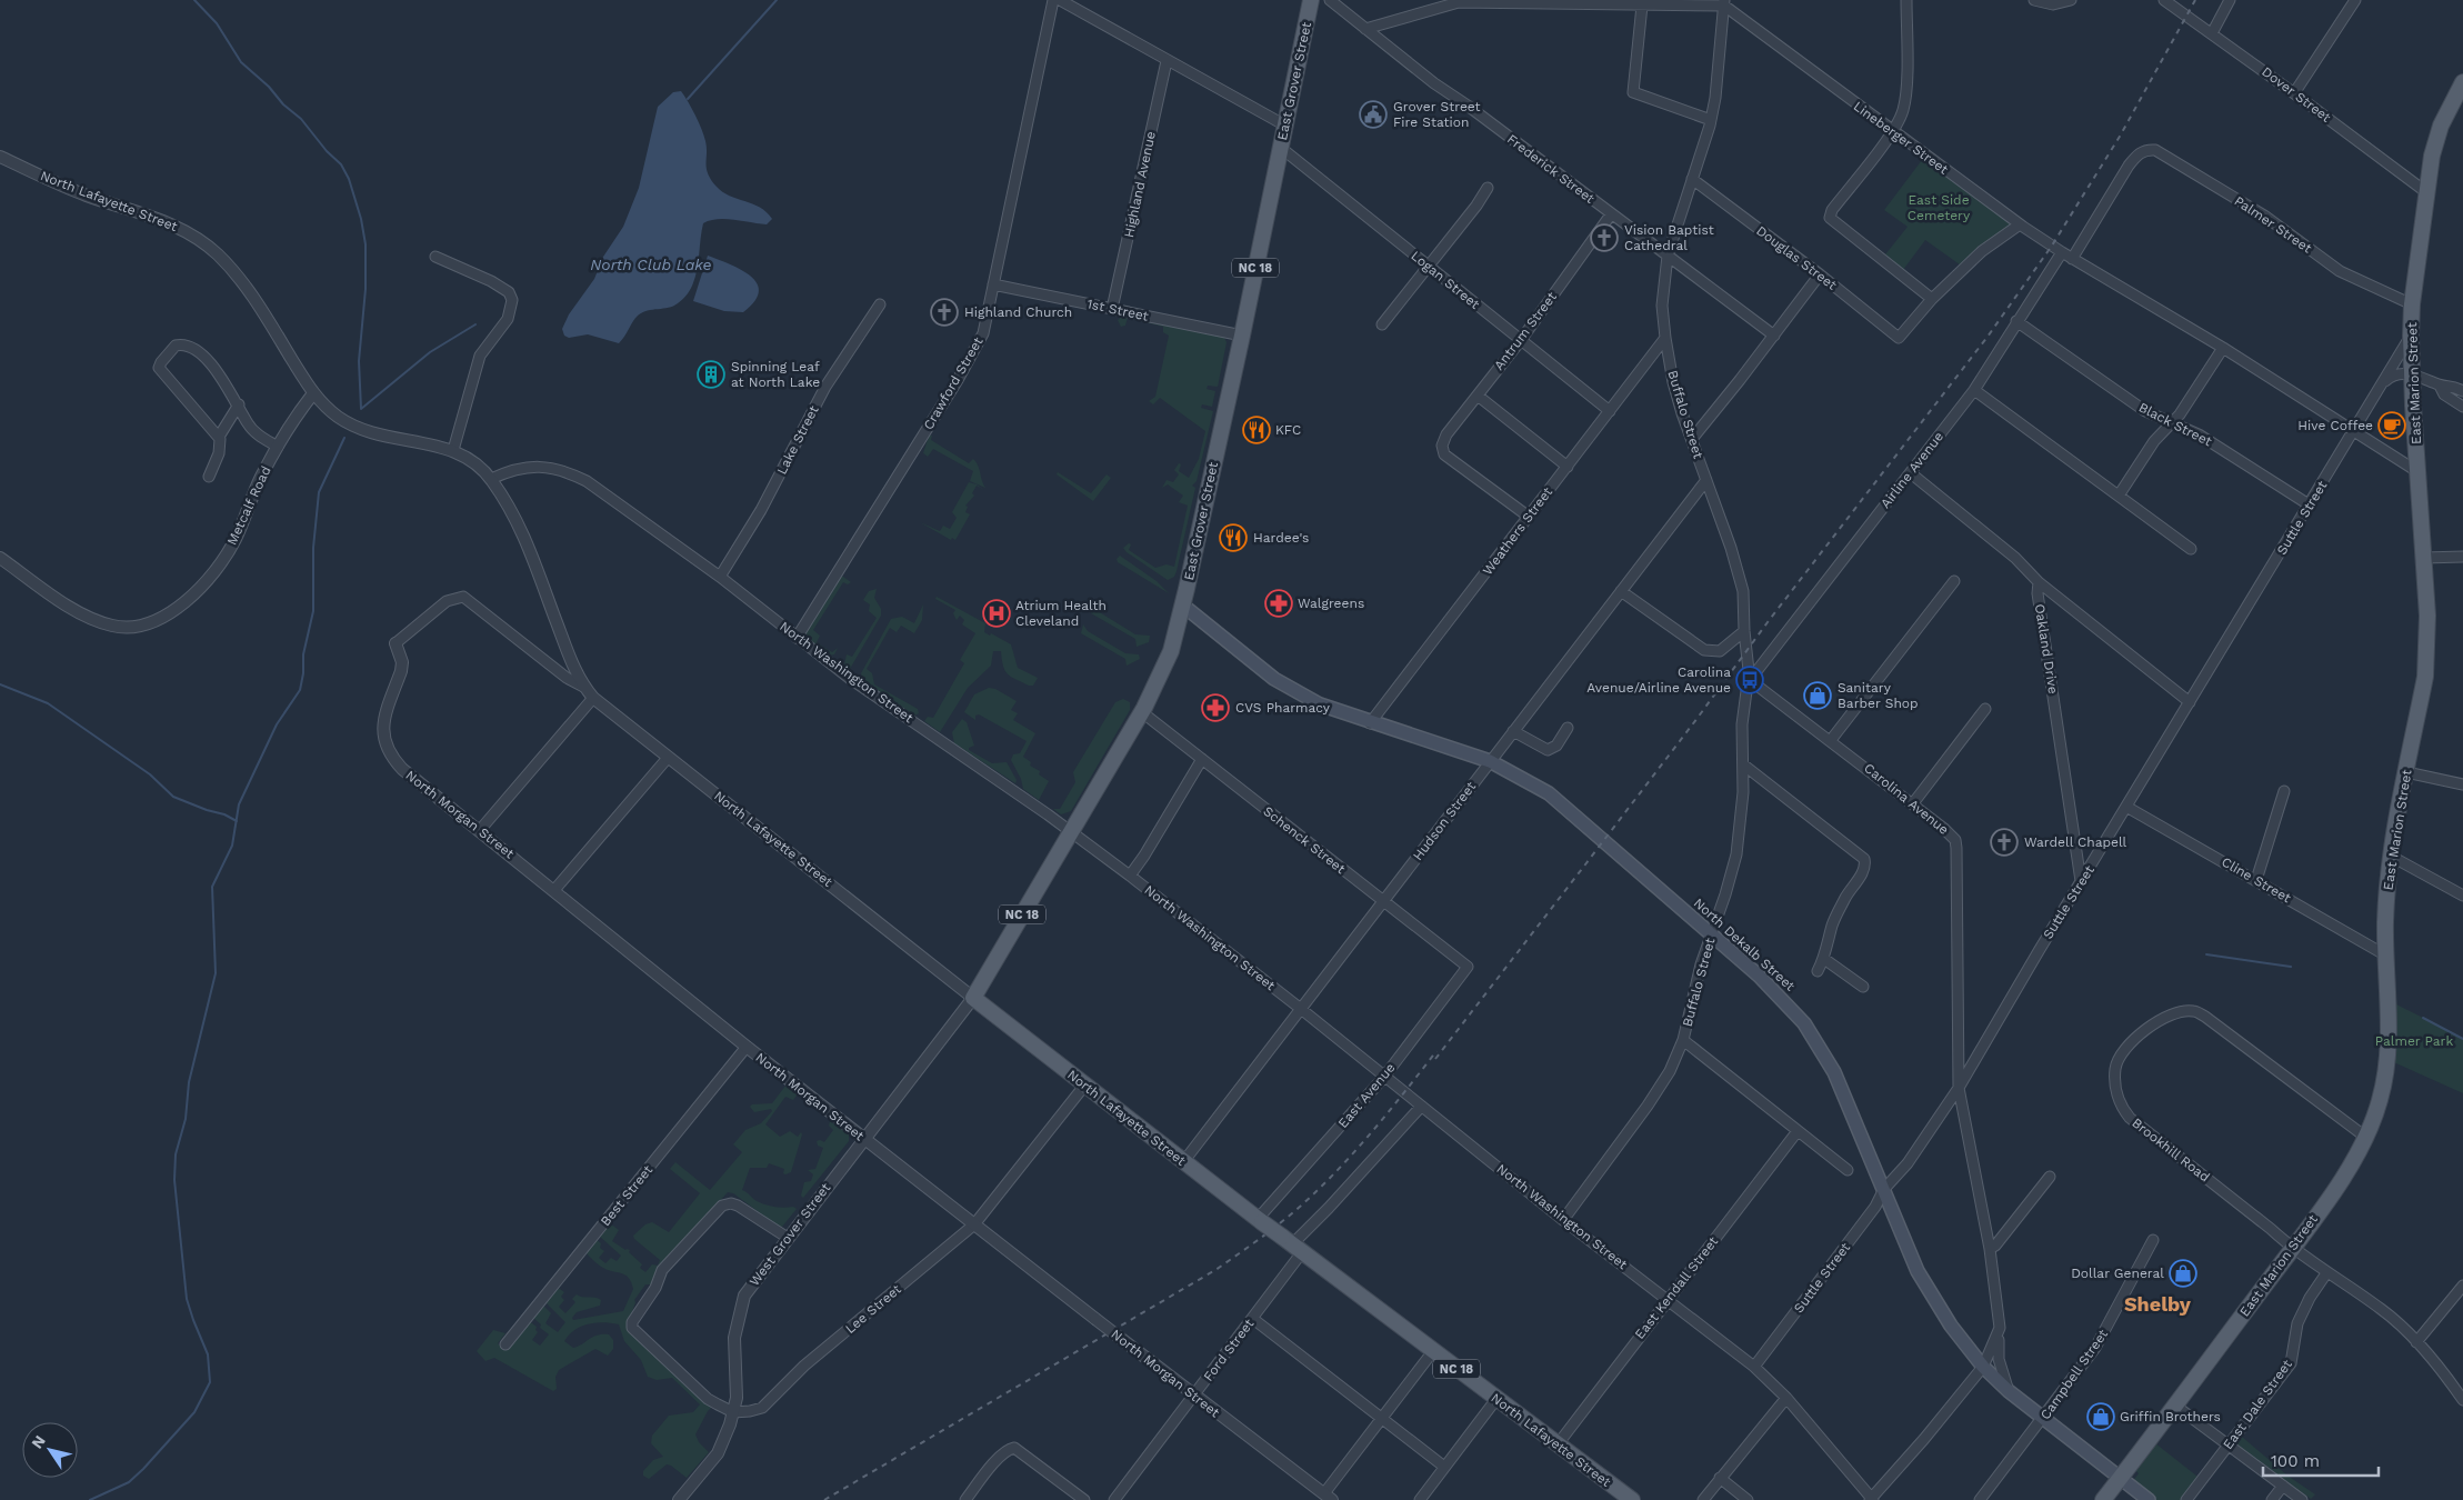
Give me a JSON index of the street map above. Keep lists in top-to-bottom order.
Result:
{
  "streets": {
    "main road": [
      "East Grover Street",
      "North Lafayette Street",
      "NC 18",
      "East Marion Street",
      "North Dekalb Street"
    ],
    "street": [
      "Dover Street",
      "Lineberger Street",
      "Frederick Street",
      "Highland Avenue",
      "Palmer Street",
      "Douglas Street",
      "Logan Street",
      "1st Street",
      "Antrum Street",
      "Crawford Street",
      "Buffalo Street",
      "Black Street",
      "Lake Street",
      "Airline Avenue",
      "Metcalf Road",
      "Suttle Street",
      "Weathers Street",
      "Oakland Drive",
      "North Washington Street",
      "Carolina Avenue",
      "North Morgan Street",
      "Hudson Street",
      "Schenck Street",
      "Cline Street",
      "East Avenue",
      "Brookhill Road",
      "Best Street",
      "West Grover Street",
      "East Kendall Street",
      "Lee Street",
      "Ford Street",
      "Campbell Street",
      "East Dale Street"
    ]
  },
  "crossings": [
    ["East Grover Street", "North Lafayette Street"],
    ["East Grover Street", "Logan Street"],
    ["East Grover Street", "1st Street"],
    ["East Grover Street", "North Washington Street"],
    ["East Grover Street", "Schenck Street"],
    ["East Grover Street", "North Dekalb Street"],
    ["East Grover Street", "West Grover Street"],
    ["Dover Street", "East Marion Street"],
    ["Lineberger Street", "Palmer Street"],
    ["Lineberger Street", "East Marion Street"],
    ["Lineberger Street", "Buffalo Street"],
    ["Lineberger Street", "Airline Avenue"],
    ["Lineberger Street", "Suttle Street"],
    ["Frederick Street", "Antrum Street"],
    ["Frederick Street", "Buffalo Street"],
    ["Highland Avenue", "1st Street"],
    ["North Lafayette Street", "Metcalf Road"],
    ["North Lafayette Street", "North Washington Street"],
    ["North Lafayette Street", "Hudson Street"],
    ["North Lafayette Street", "East Avenue"],
    ["North Lafayette Street", "West Grover Street"],
    ["North Lafayette Street", "East Kendall Street"],
    ["North Lafayette Street", "Lee Street"],
    ["North Lafayette Street", "Ford Street"],
    ["Palmer Street", "East Marion Street"],
    ["Douglas Street", "Buffalo Street"],
    ["Logan Street", "Antrum Street"],
    ["Logan Street", "Weathers Street"],
    ["1st Street", "Crawford Street"],
    ["Antrum Street", "Weathers Street"],
    ["Crawford Street", "North Washington Street"],
    ["East Marion Street", "Suttle Street"],
    ["East Marion Street", "Cline Street"],
    ["East Marion Street", "North Dekalb Street"],
    ["East Marion Street", "Brookhill Road"],
    ["Buffalo Street", "Airline Avenue"],
    ["Buffalo Street", "Weathers Street"],
    ["Buffalo Street", "North Washington Street"],
    ["Buffalo Street", "Carolina Avenue"],
    ["Buffalo Street", "Hudson Street"],
    ["Buffalo Street", "North Dekalb Street"],
    ["Black Street", "Airline Avenue"],
    ["Black Street", "Suttle Street"],
    ["Lake Street", "North Washington Street"],
    ["Airline Avenue", "Carolina Avenue"],
    ["Suttle Street", "Oakland Drive"],
    ["Suttle Street", "North Washington Street"],
    ["Suttle Street", "Carolina Avenue"],
    ["Suttle Street", "Cline Street"],
    ["Suttle Street", "North Dekalb Street"],
    ["Weathers Street", "North Dekalb Street"],
    ["North Washington Street", "Hudson Street"],
    ["North Washington Street", "East Avenue"],
    ["North Washington Street", "East Kendall Street"],
    ["North Washington Street", "Ford Street"],
    ["Carolina Avenue", "North Dekalb Street"],
    ["North Morgan Street", "Best Street"],
    ["North Morgan Street", "West Grover Street"],
    ["North Morgan Street", "Lee Street"],
    ["North Morgan Street", "Ford Street"],
    ["Hudson Street", "Schenck Street"],
    ["Hudson Street", "North Dekalb Street"],
    ["Schenck Street", "East Avenue"],
    ["North Dekalb Street", "Campbell Street"],
    ["Brookhill Road", "East Dale Street"],
    ["West Grover Street", "Lee Street"]
  ],
  "districts": ["Shelby"],
  "water": ["North Club Lake"],
  "parks": ["East Side Cemetery", "Palmer Park"],
  "places": {
    "public building": ["Grover Street Fire Station"],
    "church": ["Vision Baptist Cathedral", "Highland Church", "Wardell Chapell"],
    "building": ["Spinning Leaf at North Lake"],
    "cafe": ["Hive Coffee"],
    "restaurant": ["KFC", "Hardee's"],
    "pharmacy": ["Walgreens", "CVS Pharmacy"],
    "hospital": ["Atrium Health Cleveland"],
    "bus stop": ["Carolina Avenue/Airline Avenue"],
    "shop": ["Sanitary Barber Shop", "Dollar General", "Griffin Brothers"]
  },
  "scale_bar": "100 m",
  "north": "top left"
}
